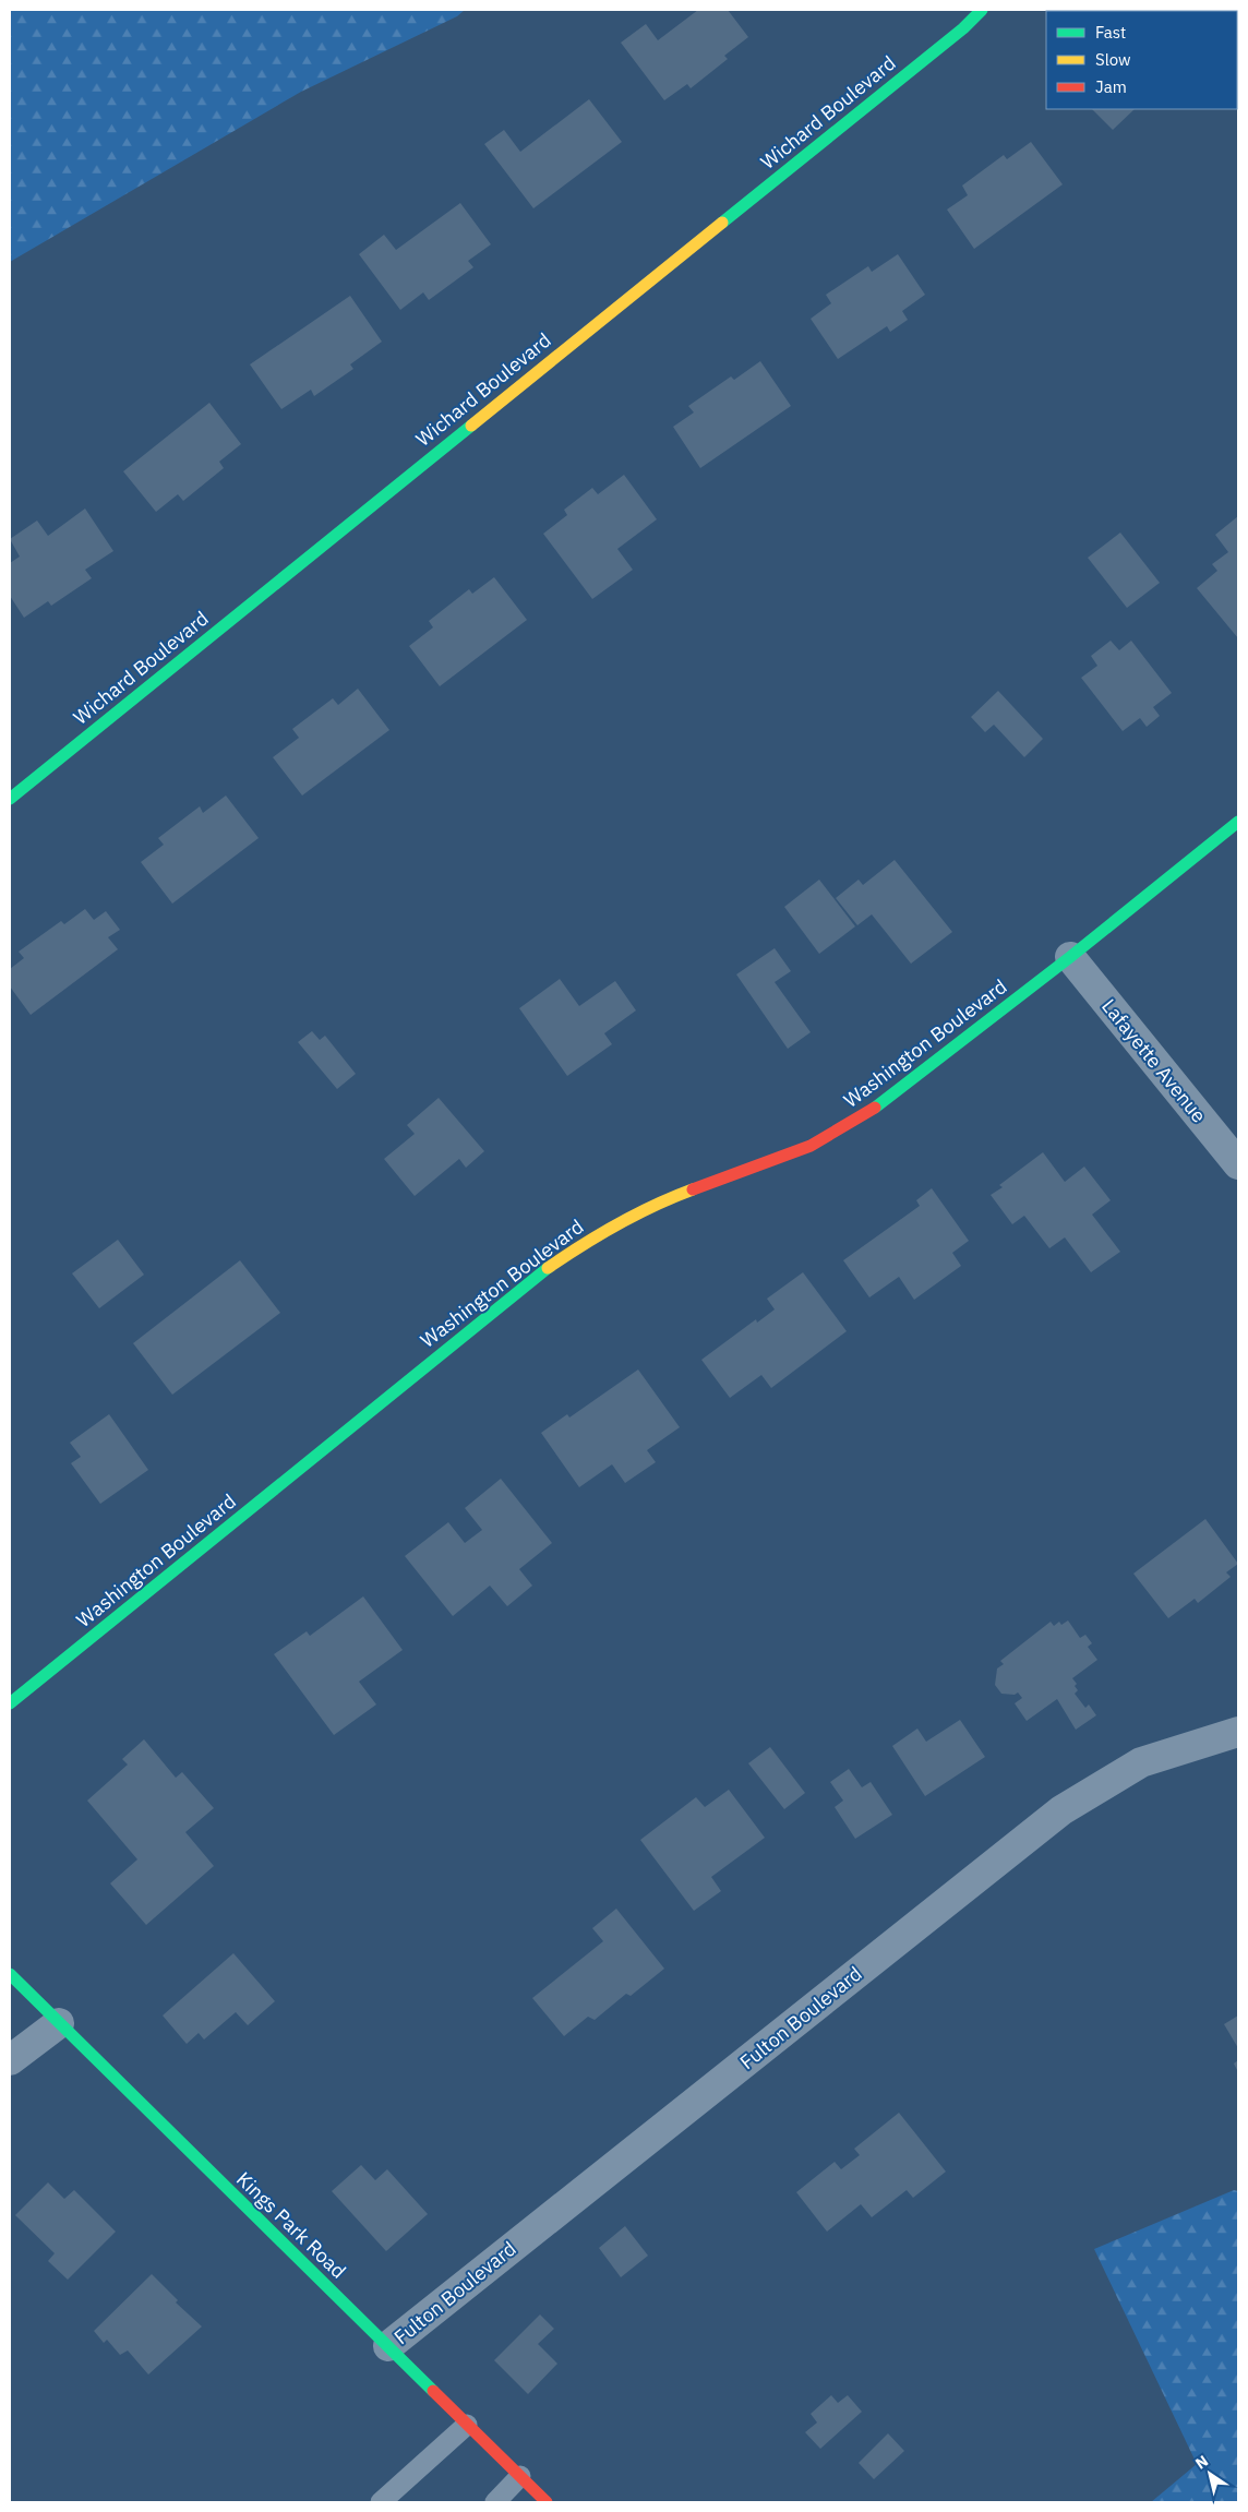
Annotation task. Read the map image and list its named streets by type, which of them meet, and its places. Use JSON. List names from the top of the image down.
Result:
{
  "streets": {
    "street": [
      "Wichard Boulevard",
      "Washington Boulevard",
      "Lafayette Avenue",
      "Fulton Boulevard",
      "Kings Park Road"
    ]
  },
  "crossings": [
    ["Washington Boulevard", "Lafayette Avenue"],
    ["Fulton Boulevard", "Kings Park Road"]
  ],
  "legend": ["Fast", "Slow", "Jam"],
  "north": "top left"
}
